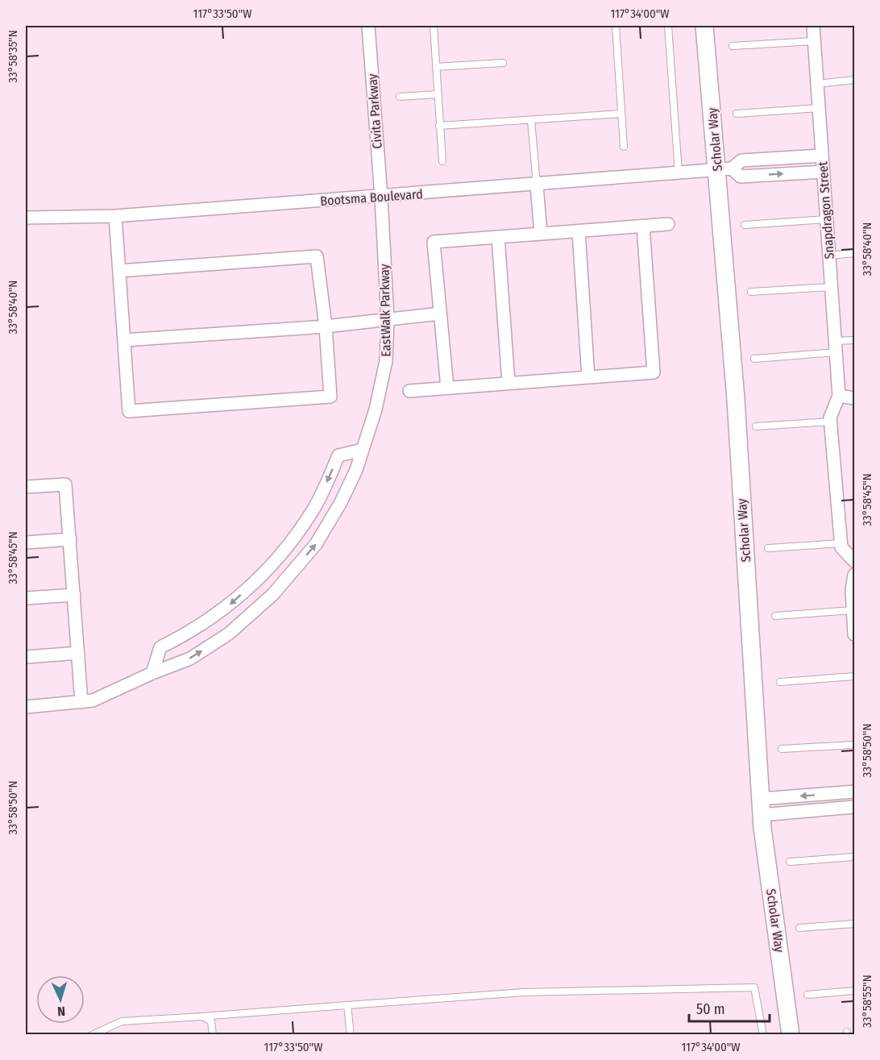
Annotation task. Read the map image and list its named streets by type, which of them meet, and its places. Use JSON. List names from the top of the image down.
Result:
{
  "streets": {
    "street": [
      "Civita Parkway",
      "Scholar Way",
      "Bootsma Boulevard",
      "Snapdragon Street",
      "EastWalk Parkway"
    ]
  },
  "crossings": [
    ["Civita Parkway", "Bootsma Boulevard"],
    ["Civita Parkway", "EastWalk Parkway"],
    ["Scholar Way", "Bootsma Boulevard"],
    ["Bootsma Boulevard", "EastWalk Parkway"]
  ],
  "scale_bar": "50 m",
  "north": "bottom",
  "coordinates": [
    "117°33'50\"W",
    "117°34'00\"W",
    "33°58'35\"N",
    "33°58'40\"N",
    "33°58'45\"N",
    "33°58'50\"N",
    "33°58'55\"N"
  ]
}
